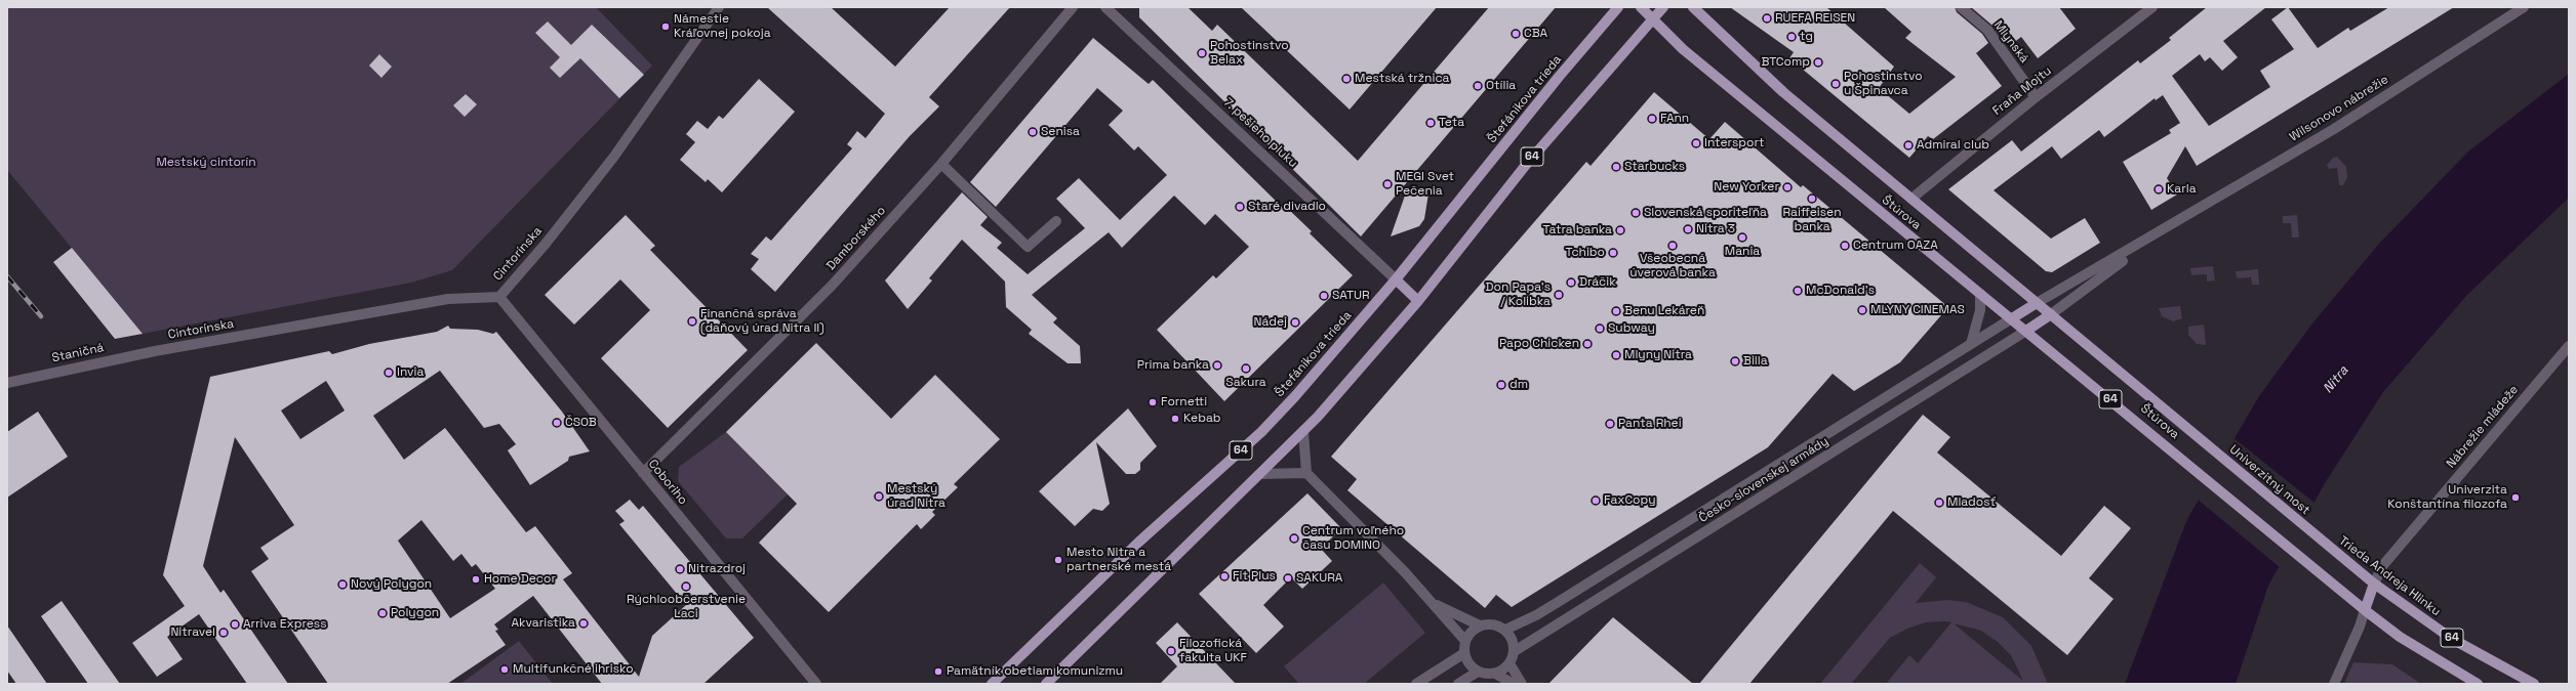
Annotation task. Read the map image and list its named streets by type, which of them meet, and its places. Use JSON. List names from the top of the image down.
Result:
{
  "streets": {
    "main road": [
      "Štefánikova trieda",
      "64",
      "Štúrova",
      "Univerzitný most",
      "Trieda Andreja Hlinku"
    ],
    "street": [
      "Mlynská",
      "Fraňa Mojtu",
      "Wilsonovo nábrežie",
      "7. pešieho pluku",
      "Damborského",
      "Cintorínska",
      "Staničná",
      "Nábrežie mládeže",
      "Česko-slovenskej armády",
      "Coboriho"
    ]
  },
  "crossings": [
    ["Mlynská", "Fraňa Mojtu"],
    ["Fraňa Mojtu", "Štúrova"],
    ["Štefánikova trieda", "7. pešieho pluku"],
    ["Wilsonovo nábrežie", "Štúrova"],
    ["64", "Štúrova"],
    ["Štúrova", "Česko-slovenskej armády"],
    ["Štúrova", "Univerzitný most"],
    ["Damborského", "Coboriho"],
    ["Cintorínska", "Staničná"],
    ["Cintorínska", "Coboriho"],
    ["Nábrežie mládeže", "Trieda Andreja Hlinku"],
    ["Univerzitný most", "Trieda Andreja Hlinku"]
  ],
  "water": ["Nitra"],
  "parks": ["Mestský cintorín"],
  "places": [
    "RUEFA REISEN",
    "Námestie Kráľovnej pokoja",
    "CBA",
    "tg",
    "Pohostinstvo Belax",
    "BTComp",
    "Mestská tržnica",
    "Pohostinstvo u Špinavca",
    "Otília",
    "FAnn",
    "Teta",
    "Senisa",
    "Intersport",
    "Admiral club",
    "Starbucks",
    "MEGI Svet Pečenia",
    "New Yorker",
    "Karla",
    "Raiffeisen banka",
    "Staré divadlo",
    "Slovenská sporiteľňa",
    "Nitra 3",
    "Tatra banka",
    "Mania",
    "Všeobecná úverová banka",
    "Centrum OAZA",
    "Tchibo",
    "Dráčik",
    "McDonald's",
    "Don Papa's / Kolibka",
    "SATUR",
    "MLYNY CINEMAS",
    "Benu Lekáreň",
    "Finančná správa (daňový úrad Nitra II)",
    "Nádej",
    "Subway",
    "Papo Chicken",
    "Mlyny Nitra",
    "Billa",
    "Prima banka",
    "Sakura",
    "Invia",
    "dm",
    "Fornetti",
    "Kebab",
    "ČSOB",
    "Panta Rhei",
    "Mestský úrad Nitra",
    "Univerzita Konštantína filozofa",
    "FaxCopy",
    "Mladosť",
    "Centrum voľného času DOMINO",
    "Mesto Nitra a partnerské mestá",
    "Nitrazdroj",
    "Fit Plus",
    "SAKURA",
    "Home Decor",
    "Nový Polygon",
    "Rýchloobčerstvenie Laci",
    "Polygon",
    "Akvaristika",
    "Arriva Express",
    "Nitravel",
    "Filozofická fakulta UKF",
    "Multifunkčné ihrisko",
    "Pamätník obetiam komunizmu"
  ]
}
